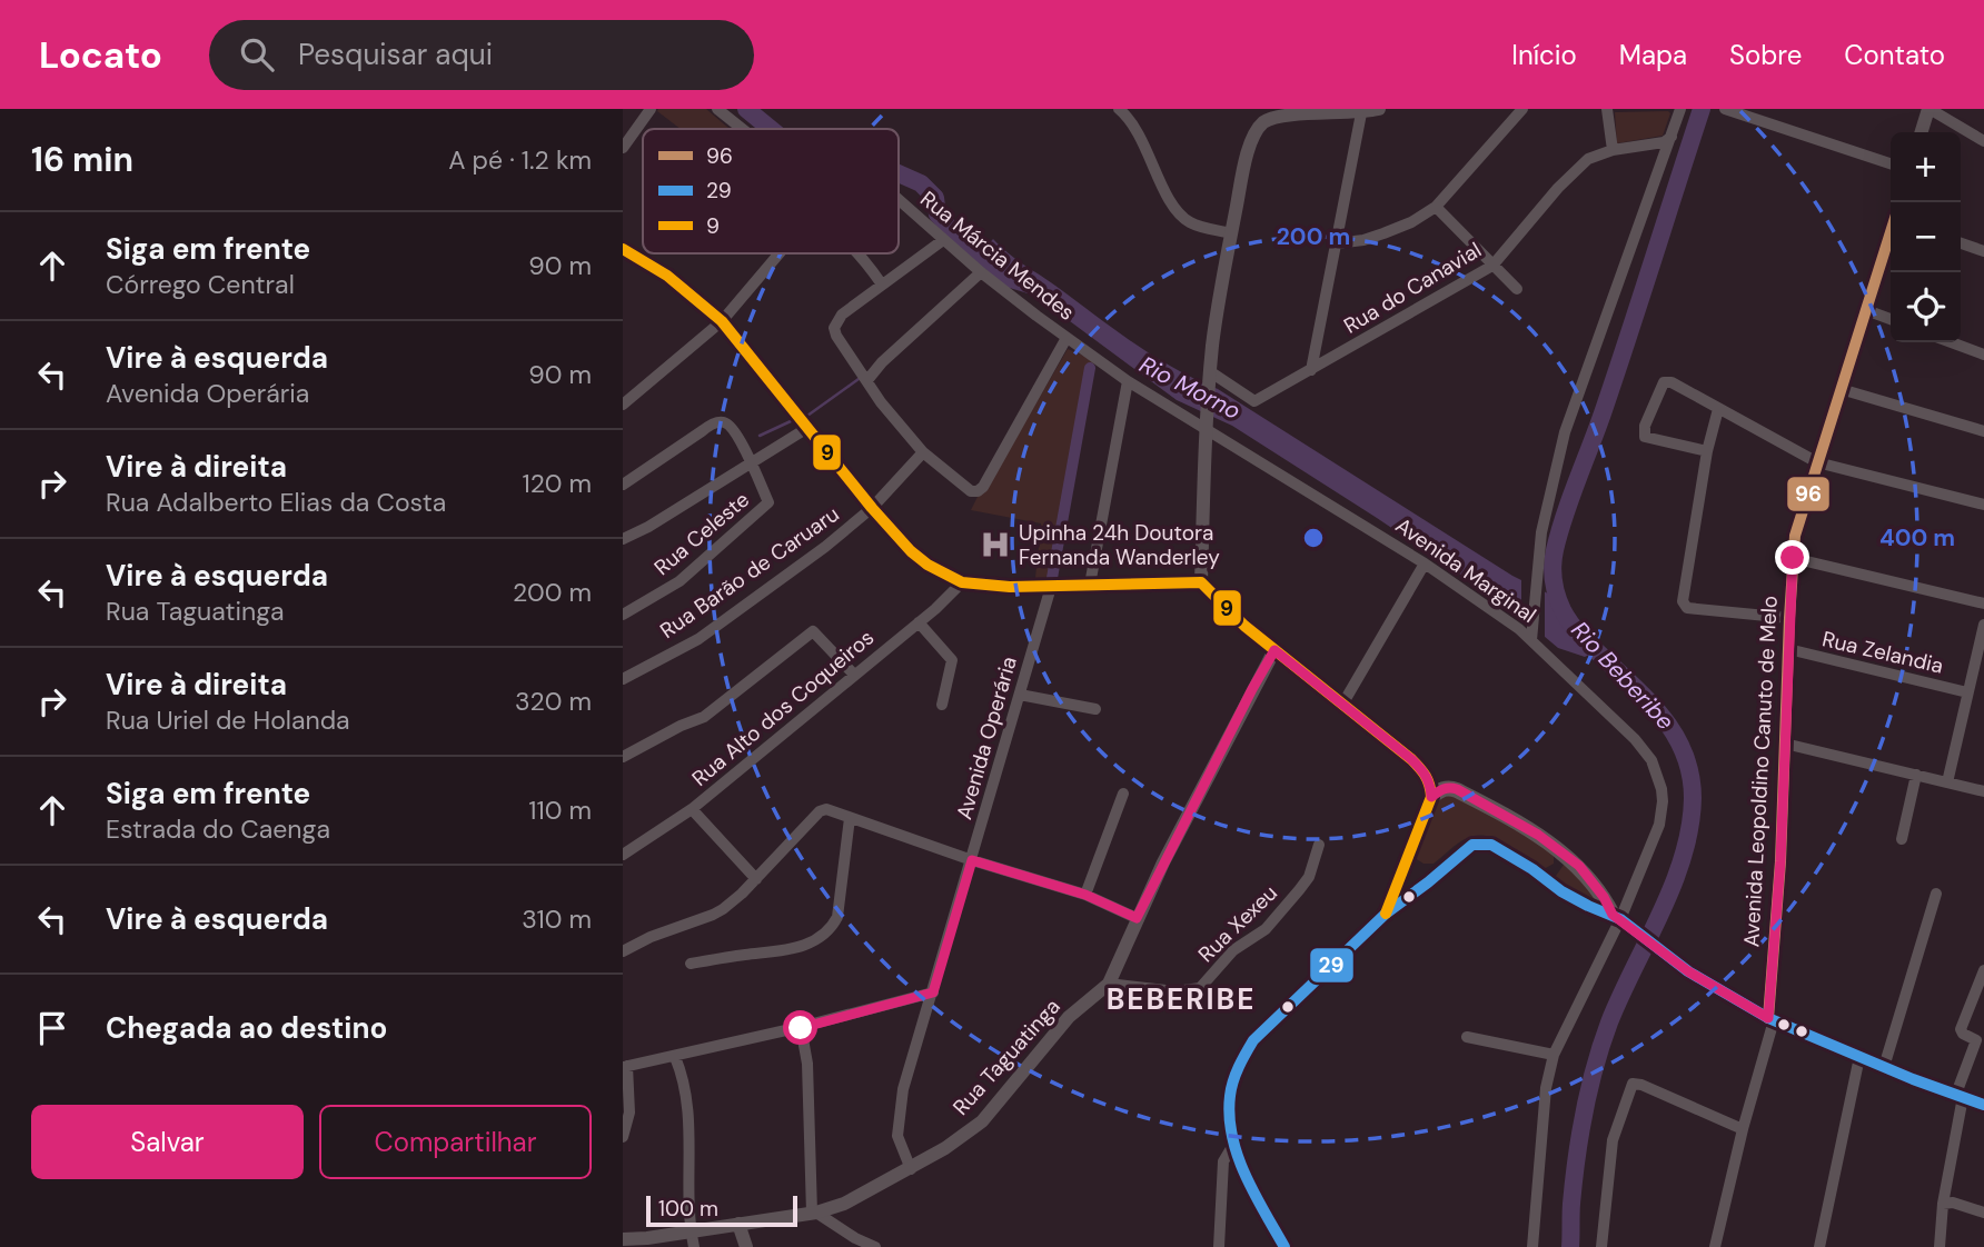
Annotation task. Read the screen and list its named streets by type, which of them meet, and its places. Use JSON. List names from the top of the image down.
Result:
{
  "streets": {
    "street": [
      "Rua Márcia Mendes",
      "Rua do Canavial",
      "Rua Celeste",
      "Avenida Marginal",
      "Rua Barão de Caruaru",
      "Rua Zelandia",
      "Rua Alto dos Coqueiros",
      "Avenida Operária",
      "Avenida Leopoldino Canuto de Melo",
      "Rua Xexeu",
      "Rua Taguatinga"
    ]
  },
  "crossings": [
    ["Rua Márcia Mendes", "Avenida Marginal"],
    ["Rua Zelandia", "Avenida Leopoldino Canuto de Melo"],
    ["Avenida Operária", "Rua Taguatinga"],
    ["Rua Xexeu", "Rua Taguatinga"]
  ],
  "districts": ["BEBERIBE"],
  "water": ["Rio Morno", "Rio Beberibe"],
  "places": {
    "hospital": ["Upinha 24h Doutora Fernanda Wanderley"]
  },
  "lines": ["transit line 96", "transit line 9", "transit line 29"],
  "legend": ["96", "29", "9"],
  "scale_bar": "100 m",
  "page": {
    "header": "Locato",
    "search": "Pesquisar aqui",
    "nav": [
      "Início",
      "Mapa",
      "Sobre",
      "Contato"
    ],
    "heading": ["16 min", "A pé · 1.2 km"],
    "map_buttons": ["+", "−"],
    "list": [
      ["Siga em frente", "Córrego Central", "90 m"],
      ["Vire à esquerda", "Avenida Operária", "90 m"],
      ["Vire à direita", "Rua Adalberto Elias da Costa", "120 m"],
      ["Vire à esquerda", "Rua Taguatinga", "200 m"],
      ["Vire à direita", "Rua Uriel de Holanda", "320 m"],
      ["Siga em frente", "Estrada do Caenga", "110 m"],
      ["Vire à esquerda", "310 m"],
      "Chegada ao destino"
    ],
    "buttons": ["Salvar", "Compartilhar"],
    "scale": "100 m"
  },
  "rings": ["200 m", "400 m"]
}
